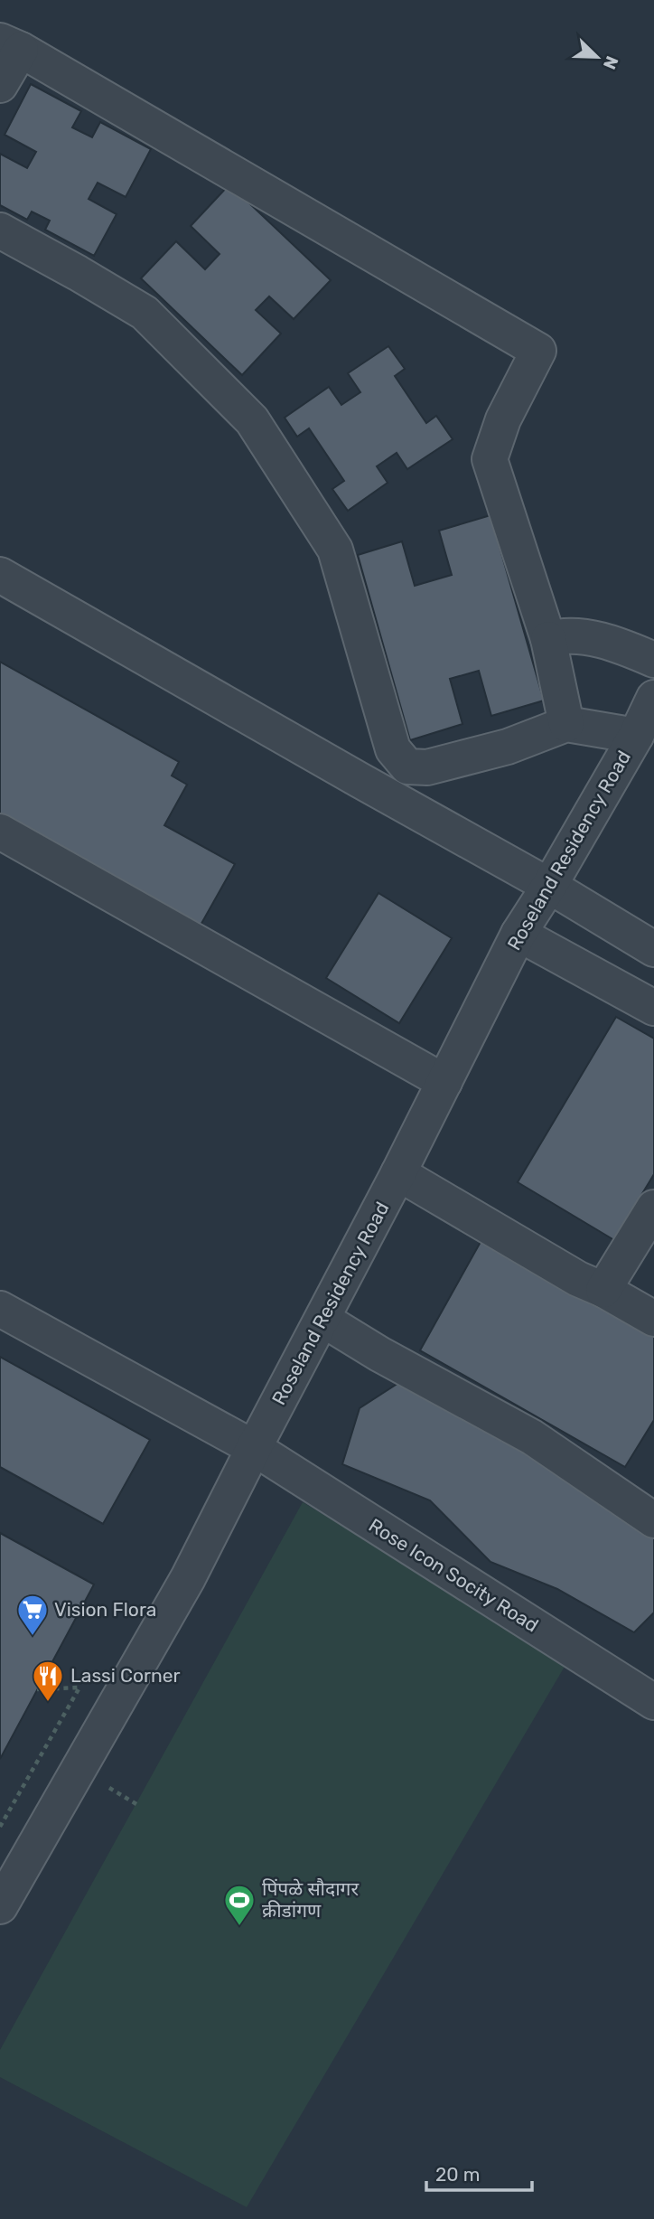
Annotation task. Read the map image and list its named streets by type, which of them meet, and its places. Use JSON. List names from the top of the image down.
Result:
{
  "streets": {
    "street": ["Roseland Residency Road", "Rose Icon Socity Road"]
  },
  "crossings": [
    ["Roseland Residency Road", "Rose Icon Socity Road"]
  ],
  "places": {
    "supermarket": ["Vision Flora"],
    "restaurant": ["Lassi Corner"],
    "sports": ["पिंपळे सौदागर क्रीडांगण"]
  },
  "scale_bar": "20 m",
  "north": "bottom right"
}
